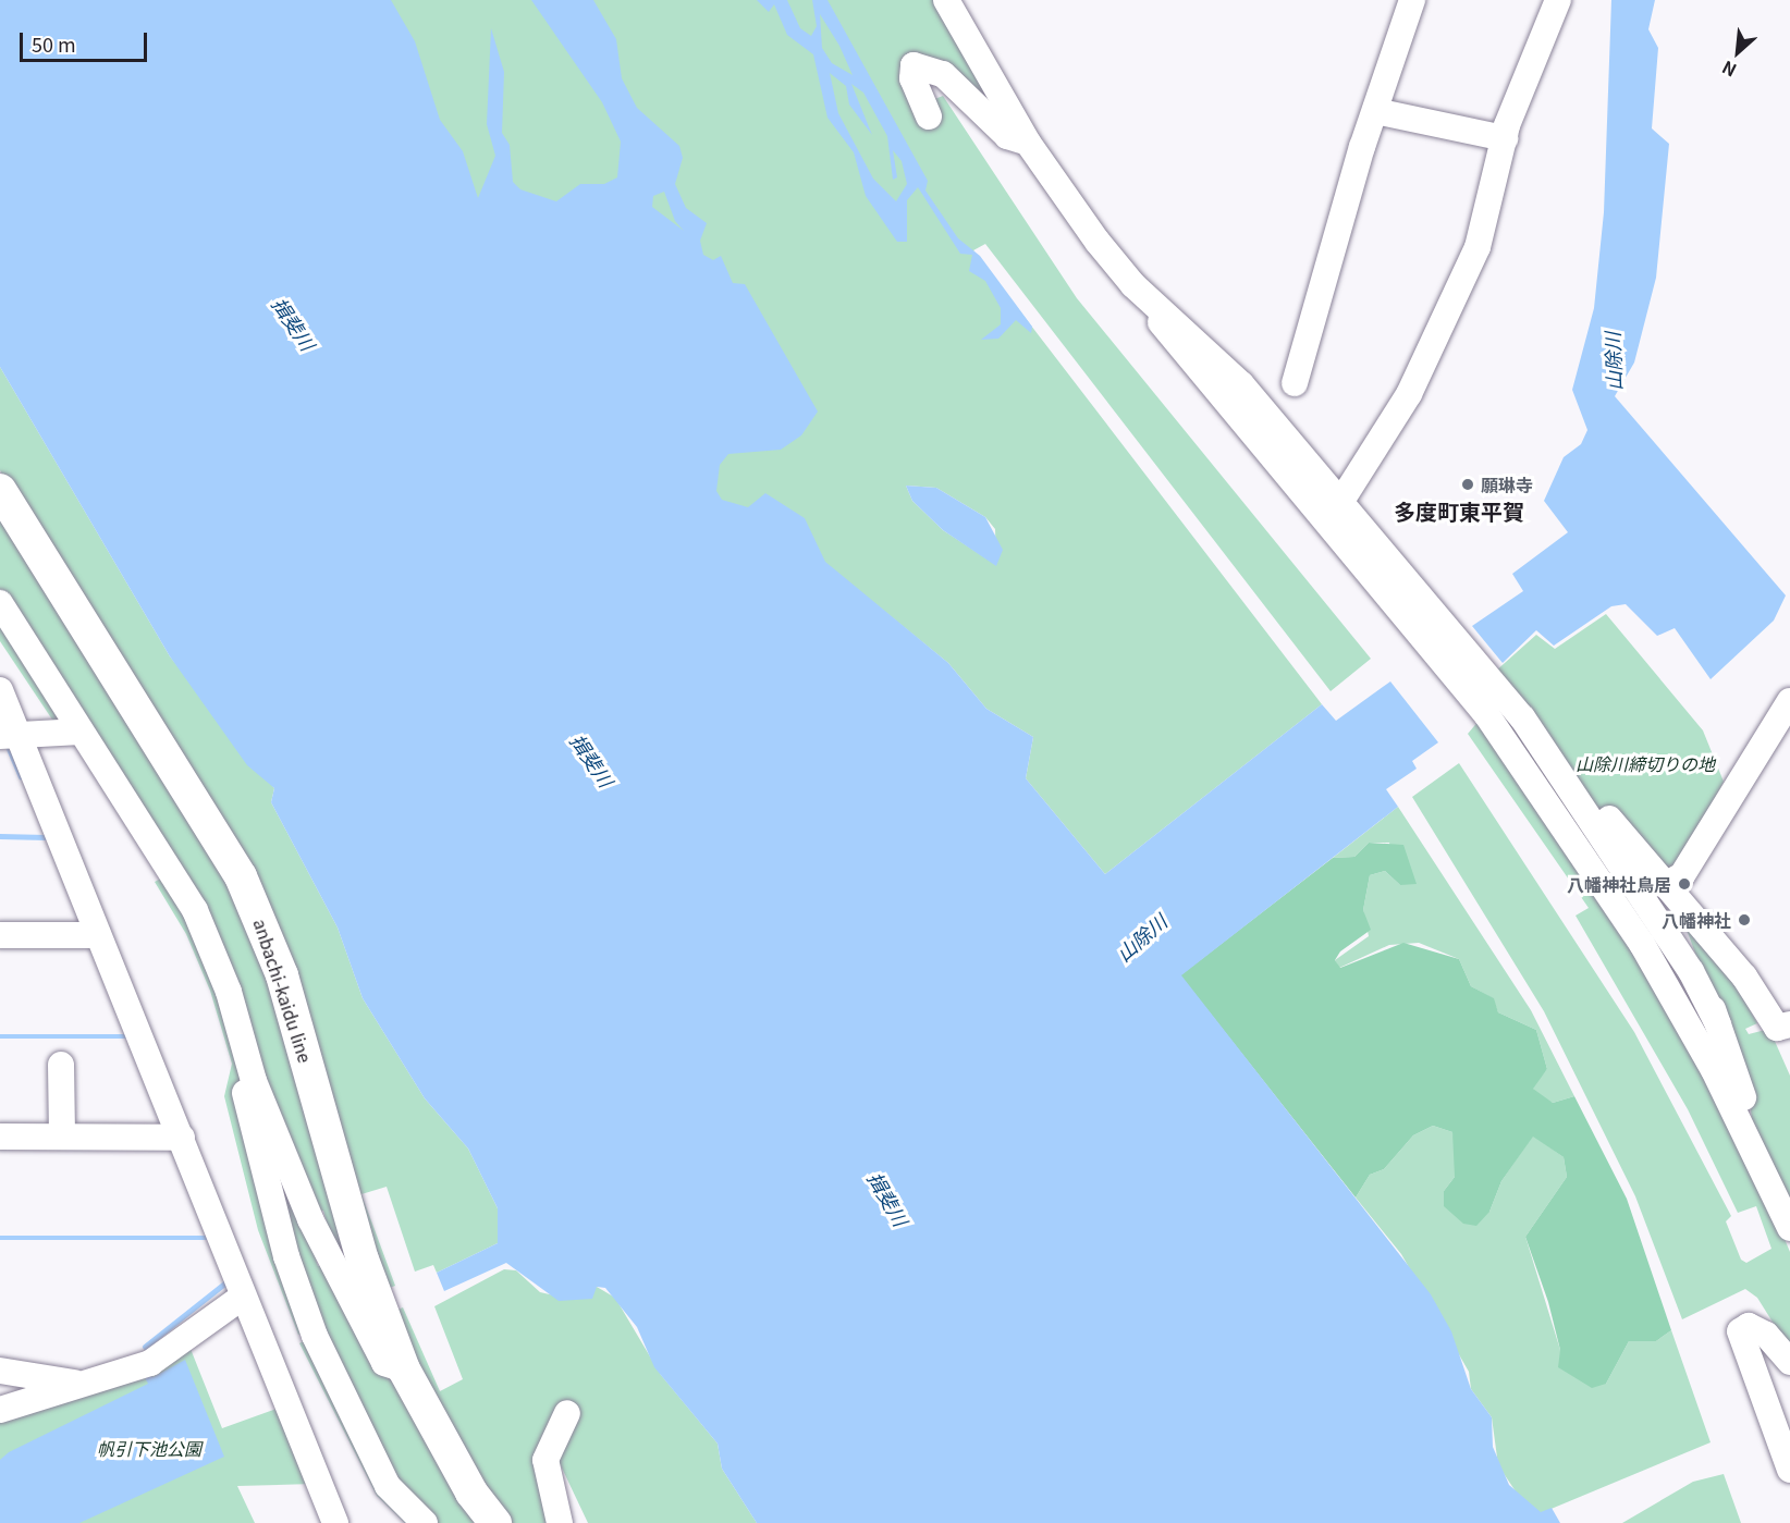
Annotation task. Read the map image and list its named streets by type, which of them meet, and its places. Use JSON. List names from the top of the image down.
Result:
{
  "streets": {
    "main road": ["anbachi-kaidu line"]
  },
  "districts": ["多度町東平賀"],
  "water": ["揖斐川", "山除川"],
  "parks": ["山除川締切りの地", "帆引下池公園"],
  "places": ["願琳寺", "八幡神社鳥居", "八幡神社"],
  "scale_bar": "50 m",
  "north": "bottom left"
}
